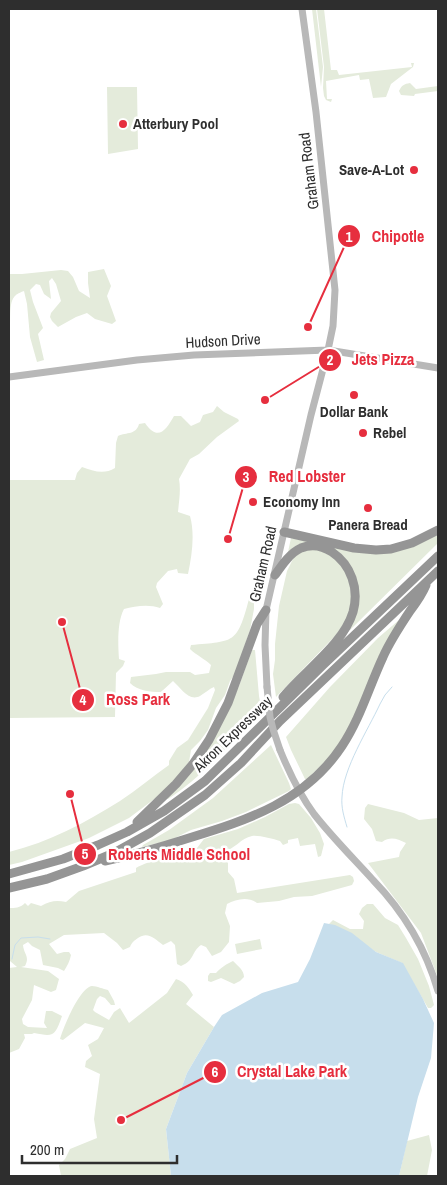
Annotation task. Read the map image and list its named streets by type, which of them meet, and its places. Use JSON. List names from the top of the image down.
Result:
{
  "streets": {
    "highway": ["Akron Expressway"],
    "main road": ["Graham Road", "Hudson Drive"]
  },
  "crossings": [
    ["Graham Road", "Hudson Drive"]
  ],
  "places": [
    "Atterbury Pool",
    "Save-A-Lot",
    "Chipotle",
    "Dollar Bank",
    "Jets Pizza",
    "Rebel",
    "Economy Inn",
    "Panera Bread",
    "Red Lobster",
    "Ross Park",
    "Roberts Middle School",
    "Crystal Lake Park"
  ],
  "scale_bar": "200 m"
}
